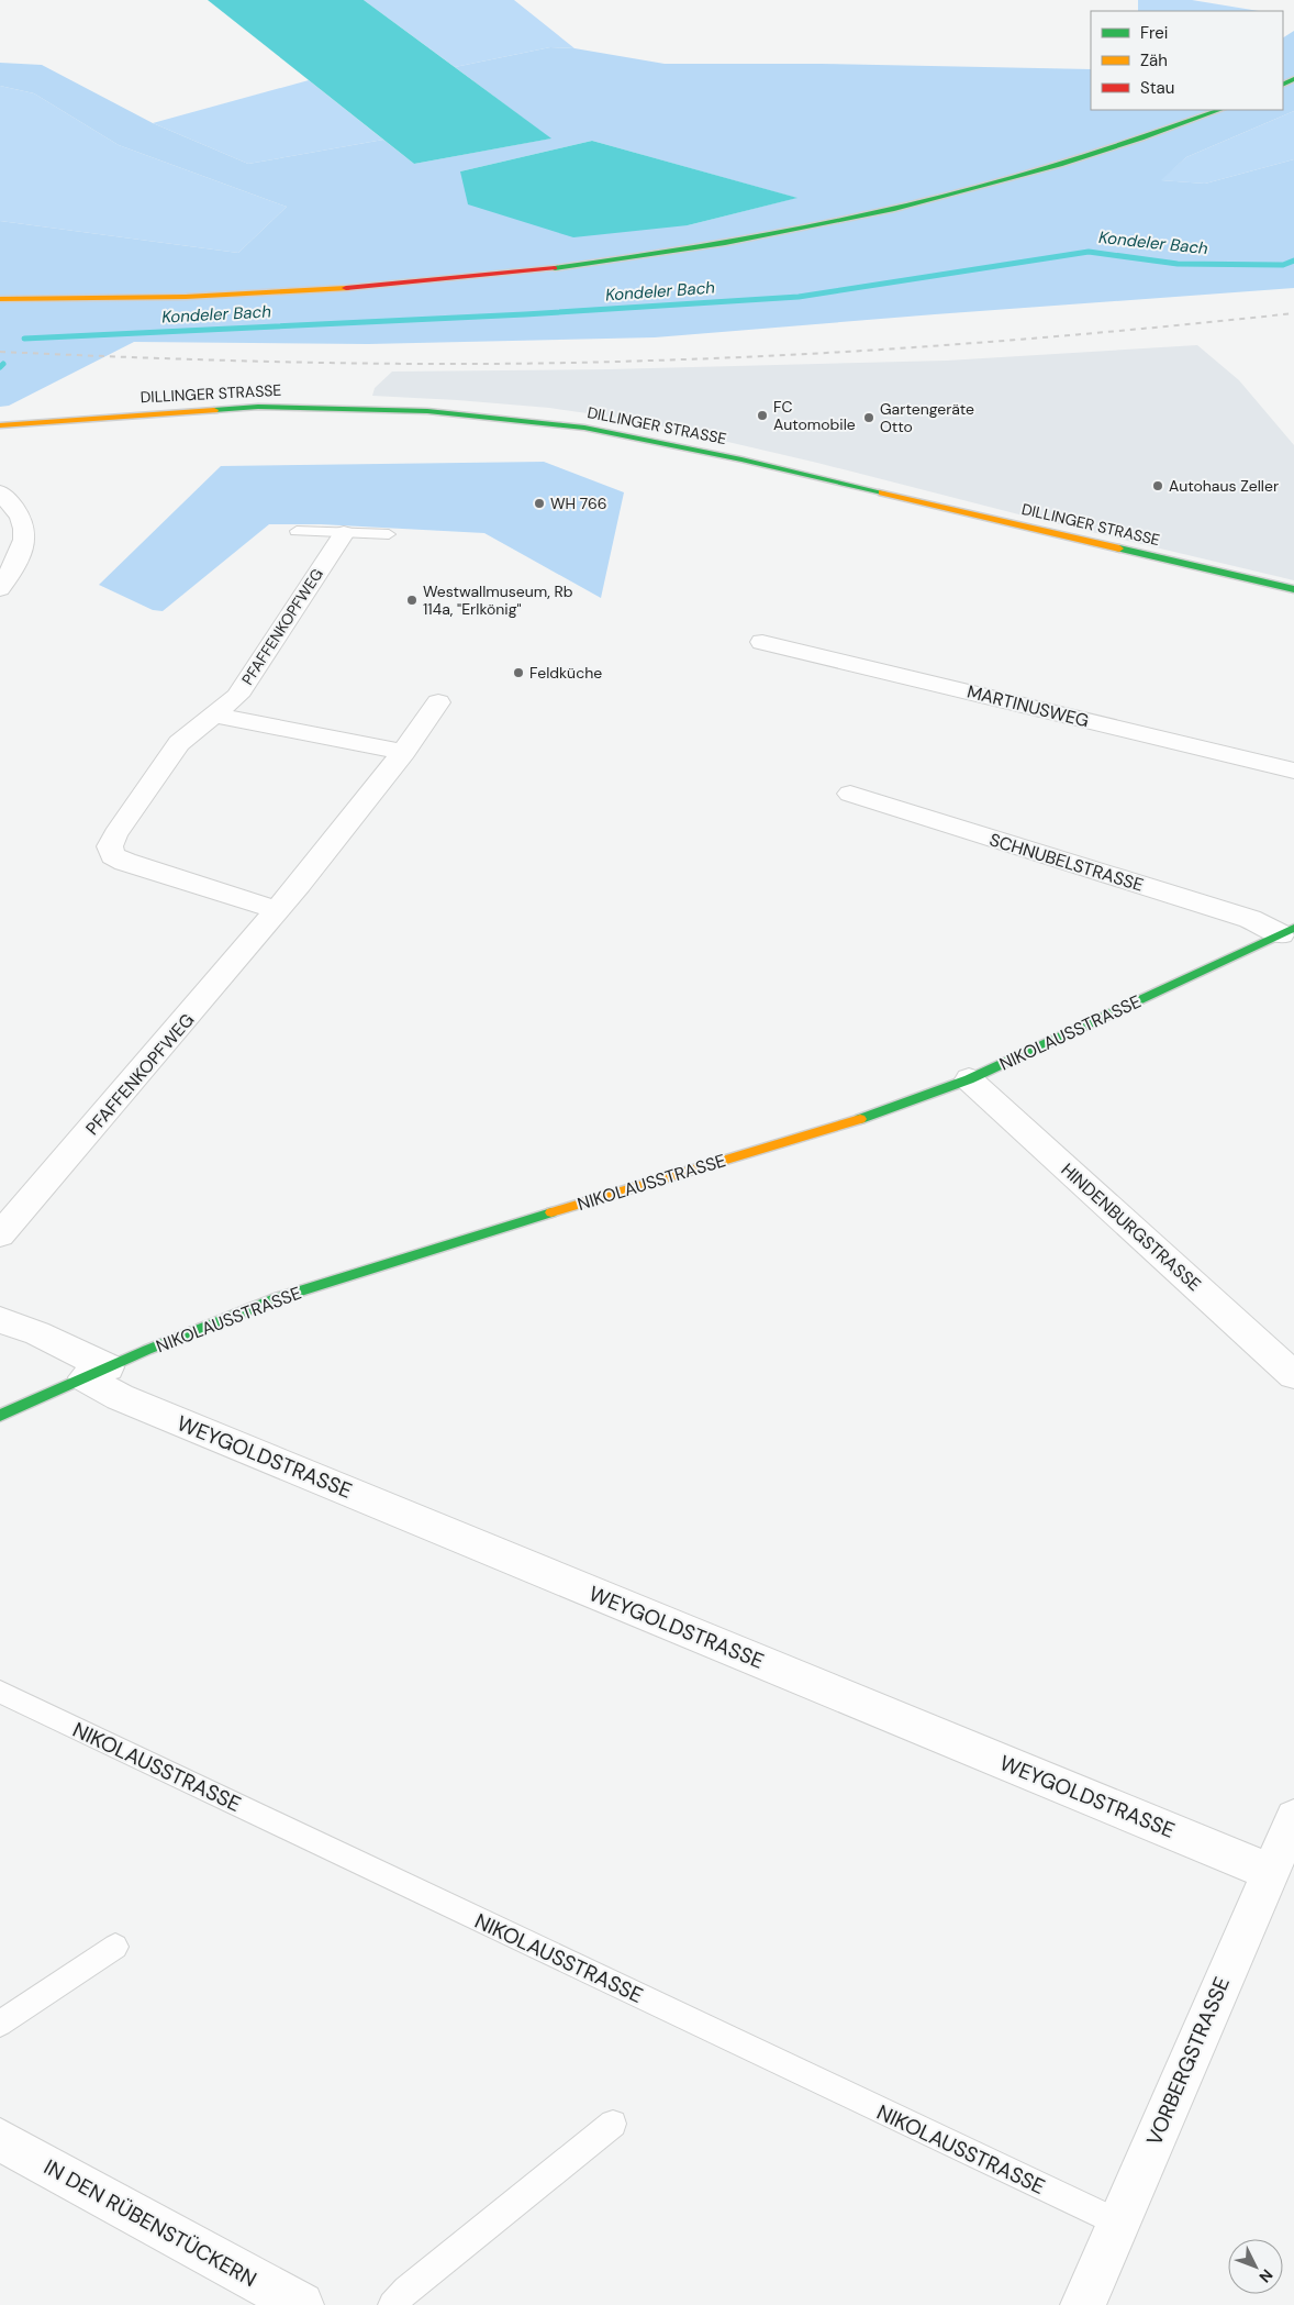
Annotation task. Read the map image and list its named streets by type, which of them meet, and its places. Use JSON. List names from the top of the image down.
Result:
{
  "streets": {
    "street": [
      "DILLINGER STRASSE",
      "PFAFFENKOPFWEG",
      "MARTINUSWEG",
      "SCHNUBELSTRASSE",
      "NIKOLAUSSTRASSE",
      "HINDENBURGSTRASSE",
      "WEYGOLDSTRASSE",
      "VORBERGSTRASSE",
      "IN DEN RÜBENSTÜCKERN"
    ]
  },
  "crossings": [
    ["SCHNUBELSTRASSE", "NIKOLAUSSTRASSE"],
    ["NIKOLAUSSTRASSE", "HINDENBURGSTRASSE"],
    ["NIKOLAUSSTRASSE", "WEYGOLDSTRASSE"],
    ["NIKOLAUSSTRASSE", "VORBERGSTRASSE"],
    ["WEYGOLDSTRASSE", "VORBERGSTRASSE"]
  ],
  "water": ["Kondeler Bach"],
  "places": [
    "FC Automobile",
    "Gartengeräte Otto",
    "Autohaus Zeller",
    "WH 766",
    "Westwallmuseum, Rb 114a, \"Erlkönig\"",
    "Feldküche"
  ],
  "legend": ["Frei", "Zäh", "Stau"],
  "north": "bottom right"
}
